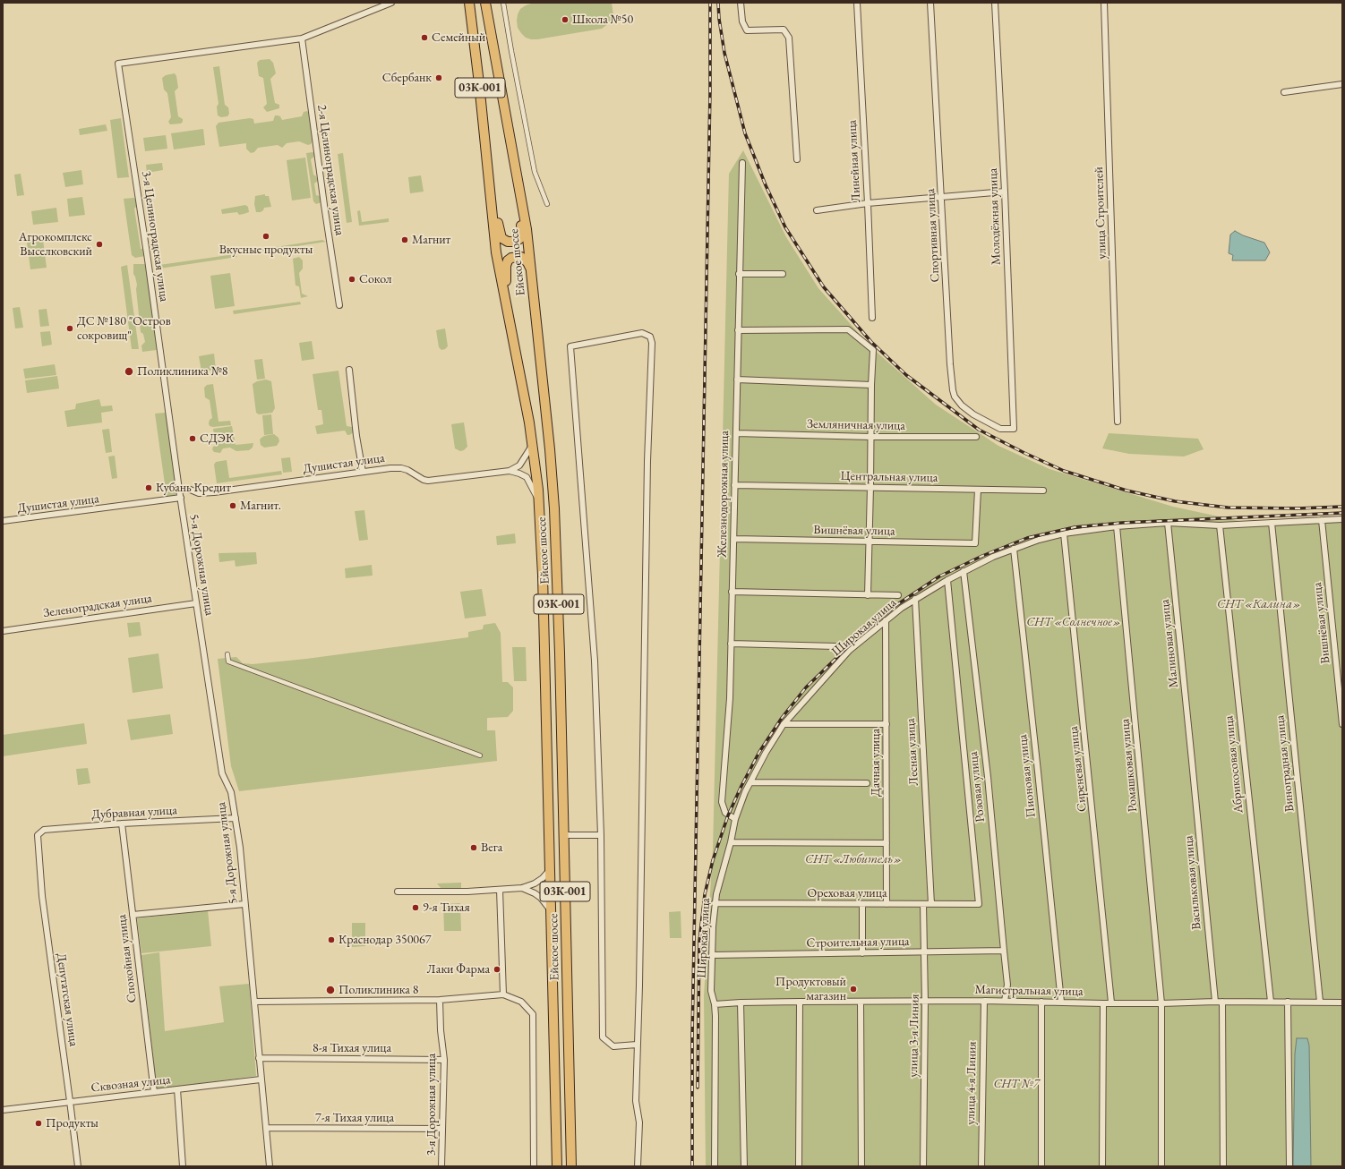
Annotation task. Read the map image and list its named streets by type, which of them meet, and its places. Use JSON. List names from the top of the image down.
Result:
{
  "streets": {
    "main road": ["03К-001", "Ейское шоссе"],
    "street": [
      "Линейная улица",
      "2-я Целиноградская улица",
      "улица Строителей",
      "Молодёжная улица",
      "Спортивная улица",
      "3-я Целиноградская улица",
      "Земляничная улица",
      "Душистая улица",
      "Центральная улица",
      "Железнодорожная улица",
      "Вишнёвая улица",
      "5-я Дорожная улица",
      "Зеленоградская улица",
      "Широкая улица",
      "Малиновая улица",
      "Лесная улица",
      "Дачная улица",
      "Виноградная улица",
      "Абрикосовая улица",
      "Ромашковая улица",
      "Сиреневая улица",
      "Пионовая улица",
      "Розовая улица",
      "Дубравная улица",
      "Васильковая улица",
      "Ореховая улица",
      "Строительная улица",
      "Спокойная улица",
      "Магистральная улица",
      "Депутатская улица",
      "улица 3-я Линия",
      "8-я Тихая улица",
      "улица 4-я Линия",
      "Сквозная улица",
      "3-я Дорожная улица",
      "7-я Тихая улица"
    ]
  },
  "crossings": [
    ["03К-001", "Ейское шоссе"],
    ["2-я Целиноградская улица", "3-я Целиноградская улица"],
    ["Молодёжная улица", "Спортивная улица"],
    ["3-я Целиноградская улица", "Душистая улица"],
    ["3-я Целиноградская улица", "5-я Дорожная улица"],
    ["Земляничная улица", "Железнодорожная улица"],
    ["Душистая улица", "5-я Дорожная улица"],
    ["Центральная улица", "Железнодорожная улица"],
    ["Центральная улица", "Вишнёвая улица"],
    ["Железнодорожная улица", "Вишнёвая улица"],
    ["Железнодорожная улица", "Широкая улица"],
    ["Вишнёвая улица", "Широкая улица"],
    ["5-я Дорожная улица", "Зеленоградская улица"],
    ["5-я Дорожная улица", "Дубравная улица"],
    ["5-я Дорожная улица", "8-я Тихая улица"],
    ["5-я Дорожная улица", "Сквозная улица"],
    ["5-я Дорожная улица", "7-я Тихая улица"],
    ["Широкая улица", "Малиновая улица"],
    ["Широкая улица", "Лесная улица"],
    ["Широкая улица", "Дачная улица"],
    ["Широкая улица", "Виноградная улица"],
    ["Широкая улица", "Абрикосовая улица"],
    ["Широкая улица", "Ромашковая улица"],
    ["Широкая улица", "Сиреневая улица"],
    ["Широкая улица", "Пионовая улица"],
    ["Широкая улица", "Розовая улица"],
    ["Широкая улица", "Ореховая улица"],
    ["Широкая улица", "Строительная улица"],
    ["Широкая улица", "Магистральная улица"],
    ["Малиновая улица", "Васильковая улица"],
    ["Лесная улица", "Ореховая улица"],
    ["Дачная улица", "Ореховая улица"],
    ["Виноградная улица", "Магистральная улица"],
    ["Абрикосовая улица", "Магистральная улица"],
    ["Ромашковая улица", "Магистральная улица"],
    ["Сиреневая улица", "Магистральная улица"],
    ["Пионовая улица", "Магистральная улица"],
    ["Розовая улица", "Строительная улица"],
    ["Розовая улица", "Магистральная улица"],
    ["Дубравная улица", "Спокойная улица"],
    ["Дубравная улица", "Депутатская улица"],
    ["Васильковая улица", "Магистральная улица"],
    ["Ореховая улица", "улица 3-я Линия"],
    ["Строительная улица", "улица 3-я Линия"],
    ["Спокойная улица", "Сквозная улица"],
    ["Магистральная улица", "улица 3-я Линия"],
    ["Магистральная улица", "улица 4-я Линия"],
    ["Депутатская улица", "Сквозная улица"],
    ["8-я Тихая улица", "3-я Дорожная улица"],
    ["3-я Дорожная улица", "7-я Тихая улица"]
  ],
  "parks": [
    "СНТ «Калина»",
    "СНТ «Солнечное»",
    "СНТ «Любитель»",
    "СНТ №7"
  ],
  "places": [
    "Школа №50",
    "Семейный",
    "Сбербанк",
    "Вкусные продукты",
    "Магнит",
    "Агрокомплекс Выселковский",
    "Сокол",
    "ДС №180 \"Остров сокровищ\"",
    "Поликлиника №8",
    "СДЭК",
    "Кубань Кредит",
    "Магнит.",
    "Вега",
    "9-я Тихая",
    "Краснодар 350067",
    "Лаки Фарма",
    "Продуктовый магазин",
    "Поликлиника 8",
    "Продукты"
  ]
}
